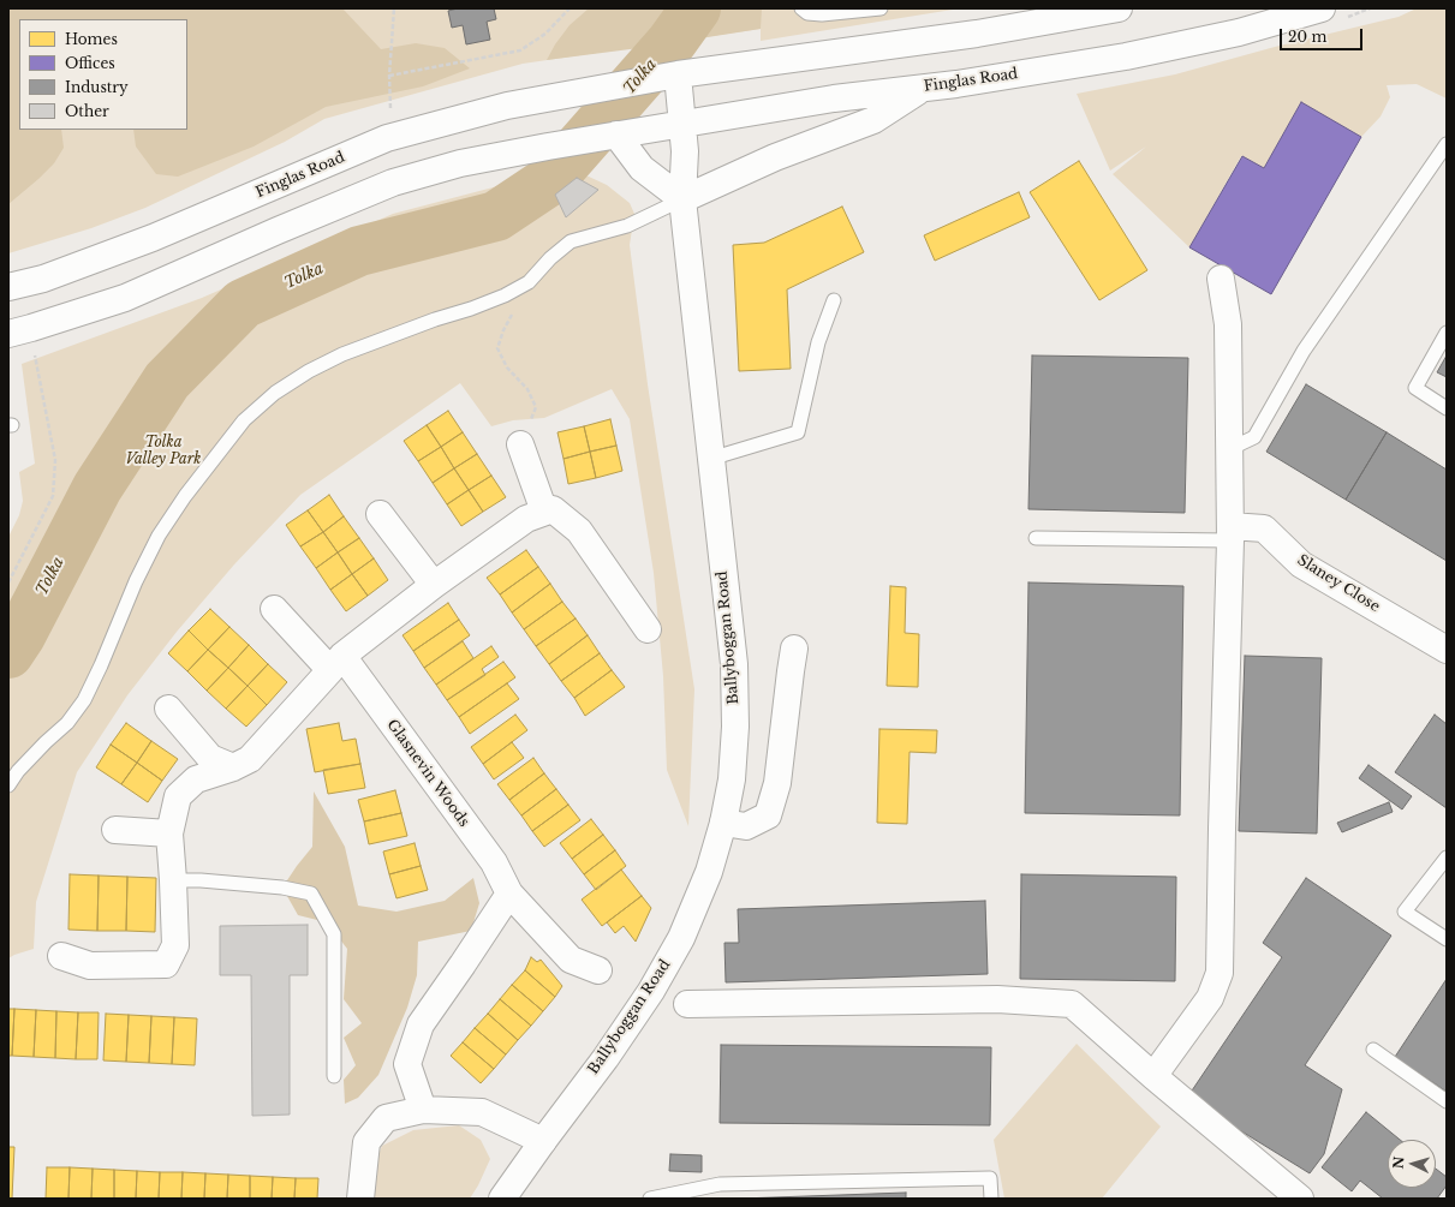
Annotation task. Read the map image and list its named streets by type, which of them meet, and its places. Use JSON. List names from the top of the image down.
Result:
{
  "streets": {
    "street": [
      "Finglas Road",
      "Slaney Close",
      "Ballyboggan Road",
      "Glasnevin Woods"
    ]
  },
  "crossings": [
    ["Finglas Road", "Ballyboggan Road"]
  ],
  "water": ["Tolka"],
  "parks": ["Tolka Valley Park"],
  "legend": [
    "Homes",
    "Offices",
    "Industry",
    "Other"
  ],
  "scale_bar": "20 m",
  "north": "left"
}
